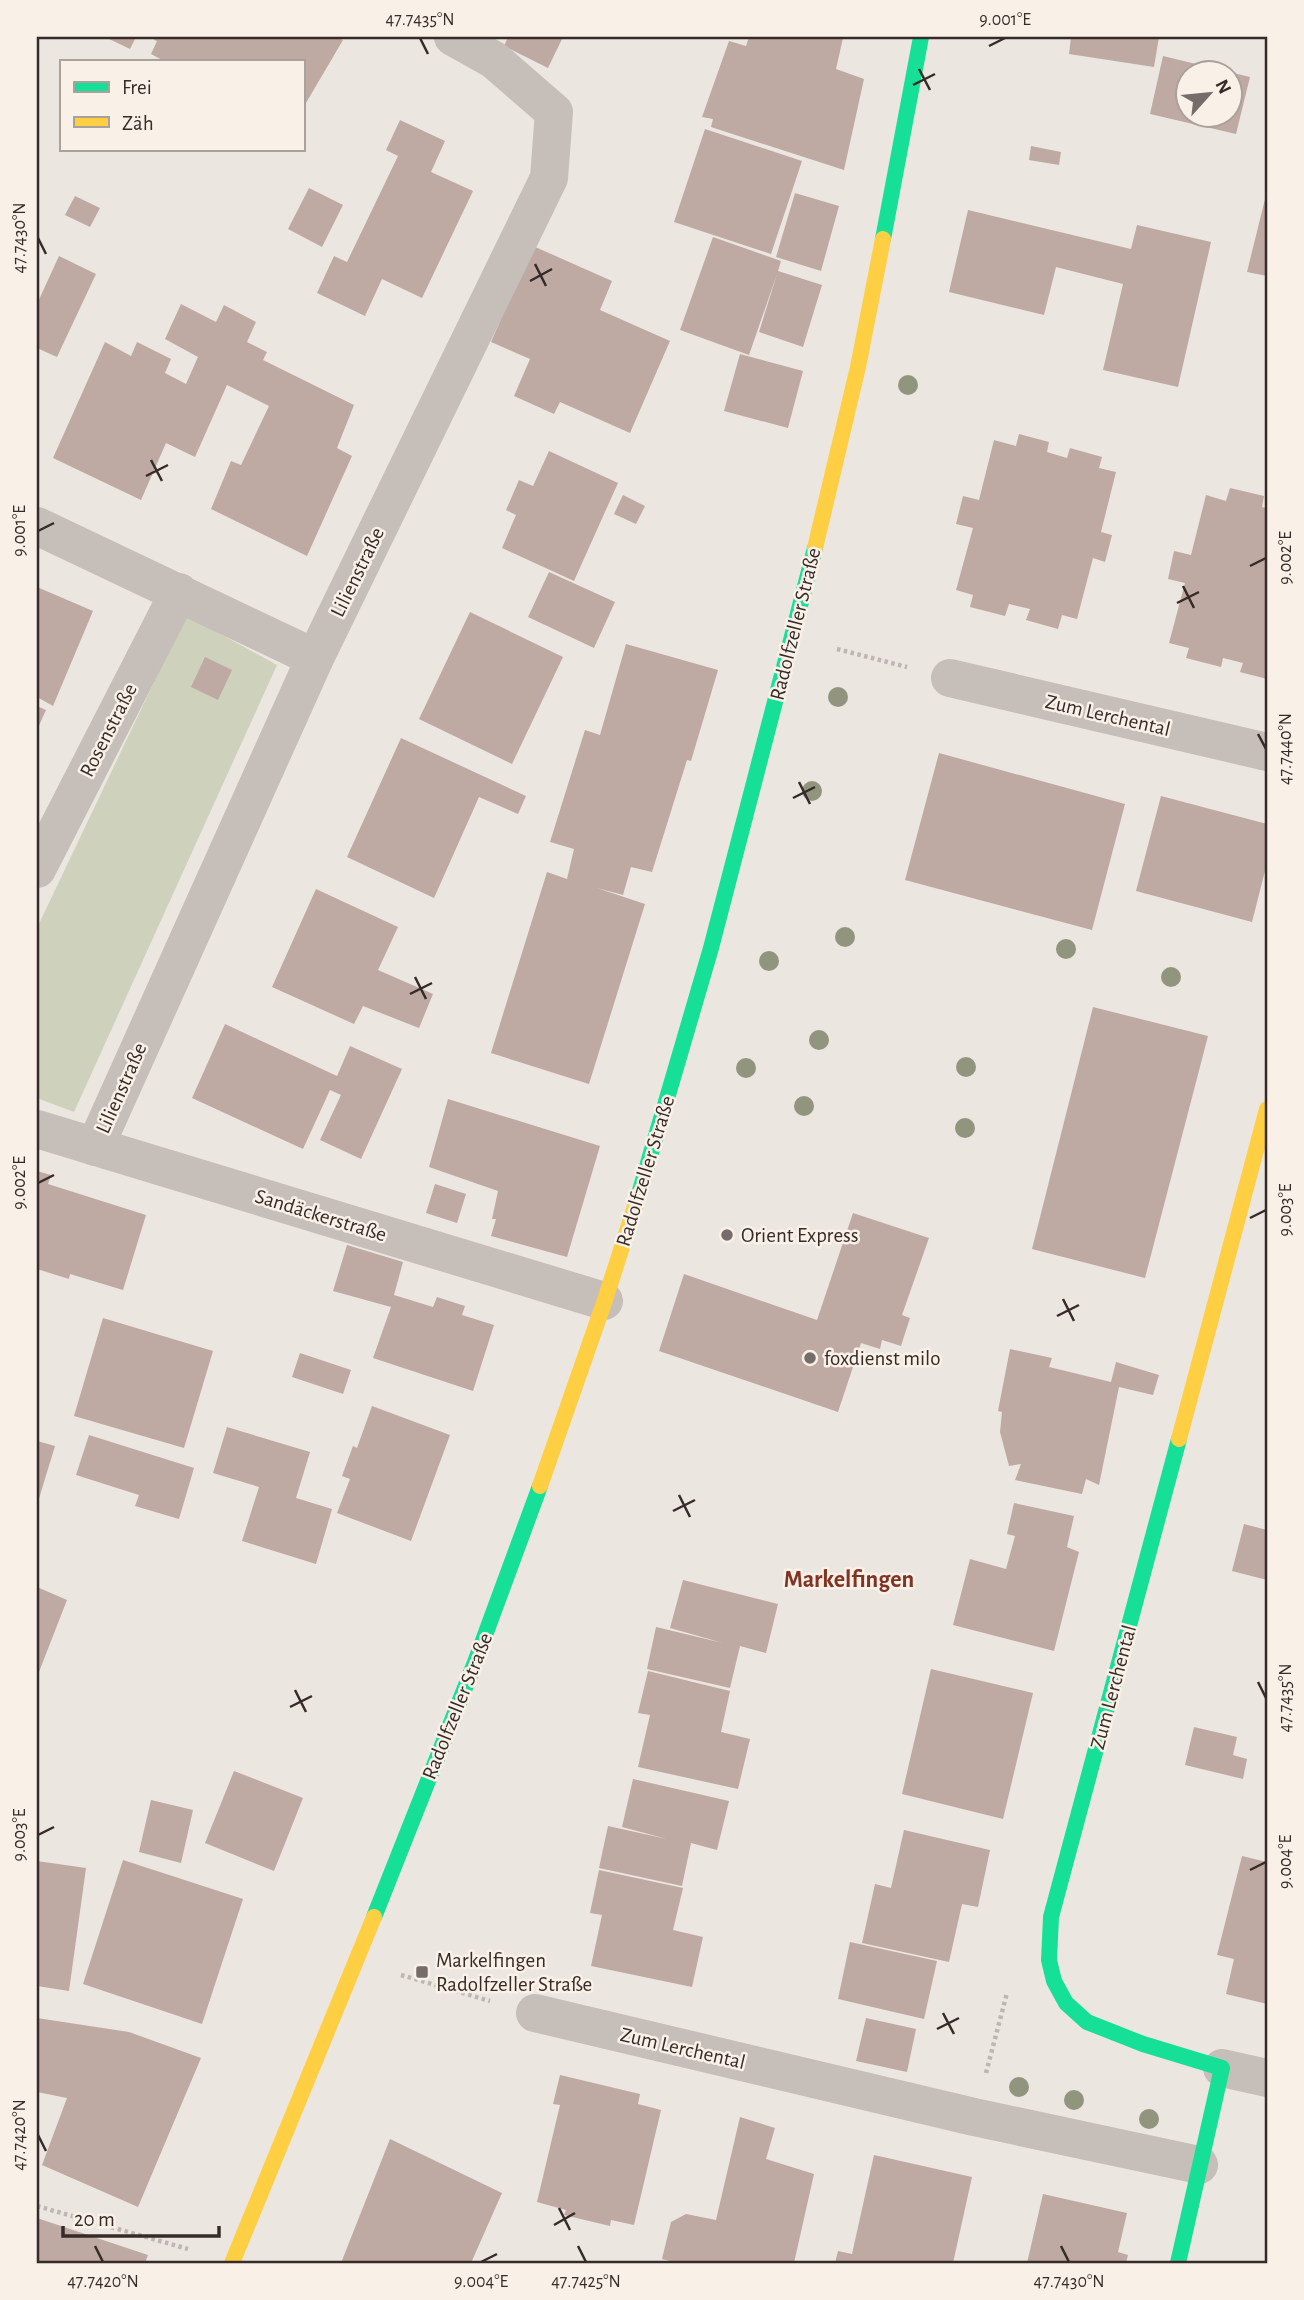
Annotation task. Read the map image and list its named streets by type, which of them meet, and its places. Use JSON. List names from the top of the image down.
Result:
{
  "streets": {
    "street": [
      "Lilienstraße",
      "Radolfzeller Straße",
      "Zum Lerchental",
      "Rosenstraße",
      "Sandäckerstraße"
    ]
  },
  "crossings": [
    ["Lilienstraße", "Sandäckerstraße"],
    ["Radolfzeller Straße", "Sandäckerstraße"]
  ],
  "districts": ["Markelfingen"],
  "places": {
    "other": ["Orient Express", "foxdienst milo"],
    "transit": ["Markelfingen Radolfzeller Straße"]
  },
  "legend": ["Frei", "Zäh"],
  "scale_bar": "20 m",
  "north": "top right",
  "coordinates": [
    "47.7435°N",
    "9.001°E",
    "47.7430°N",
    "9.002°E",
    "47.7440°N",
    "9.003°E",
    "9.004°E",
    "47.7420°N",
    "47.7425°N"
  ]
}
